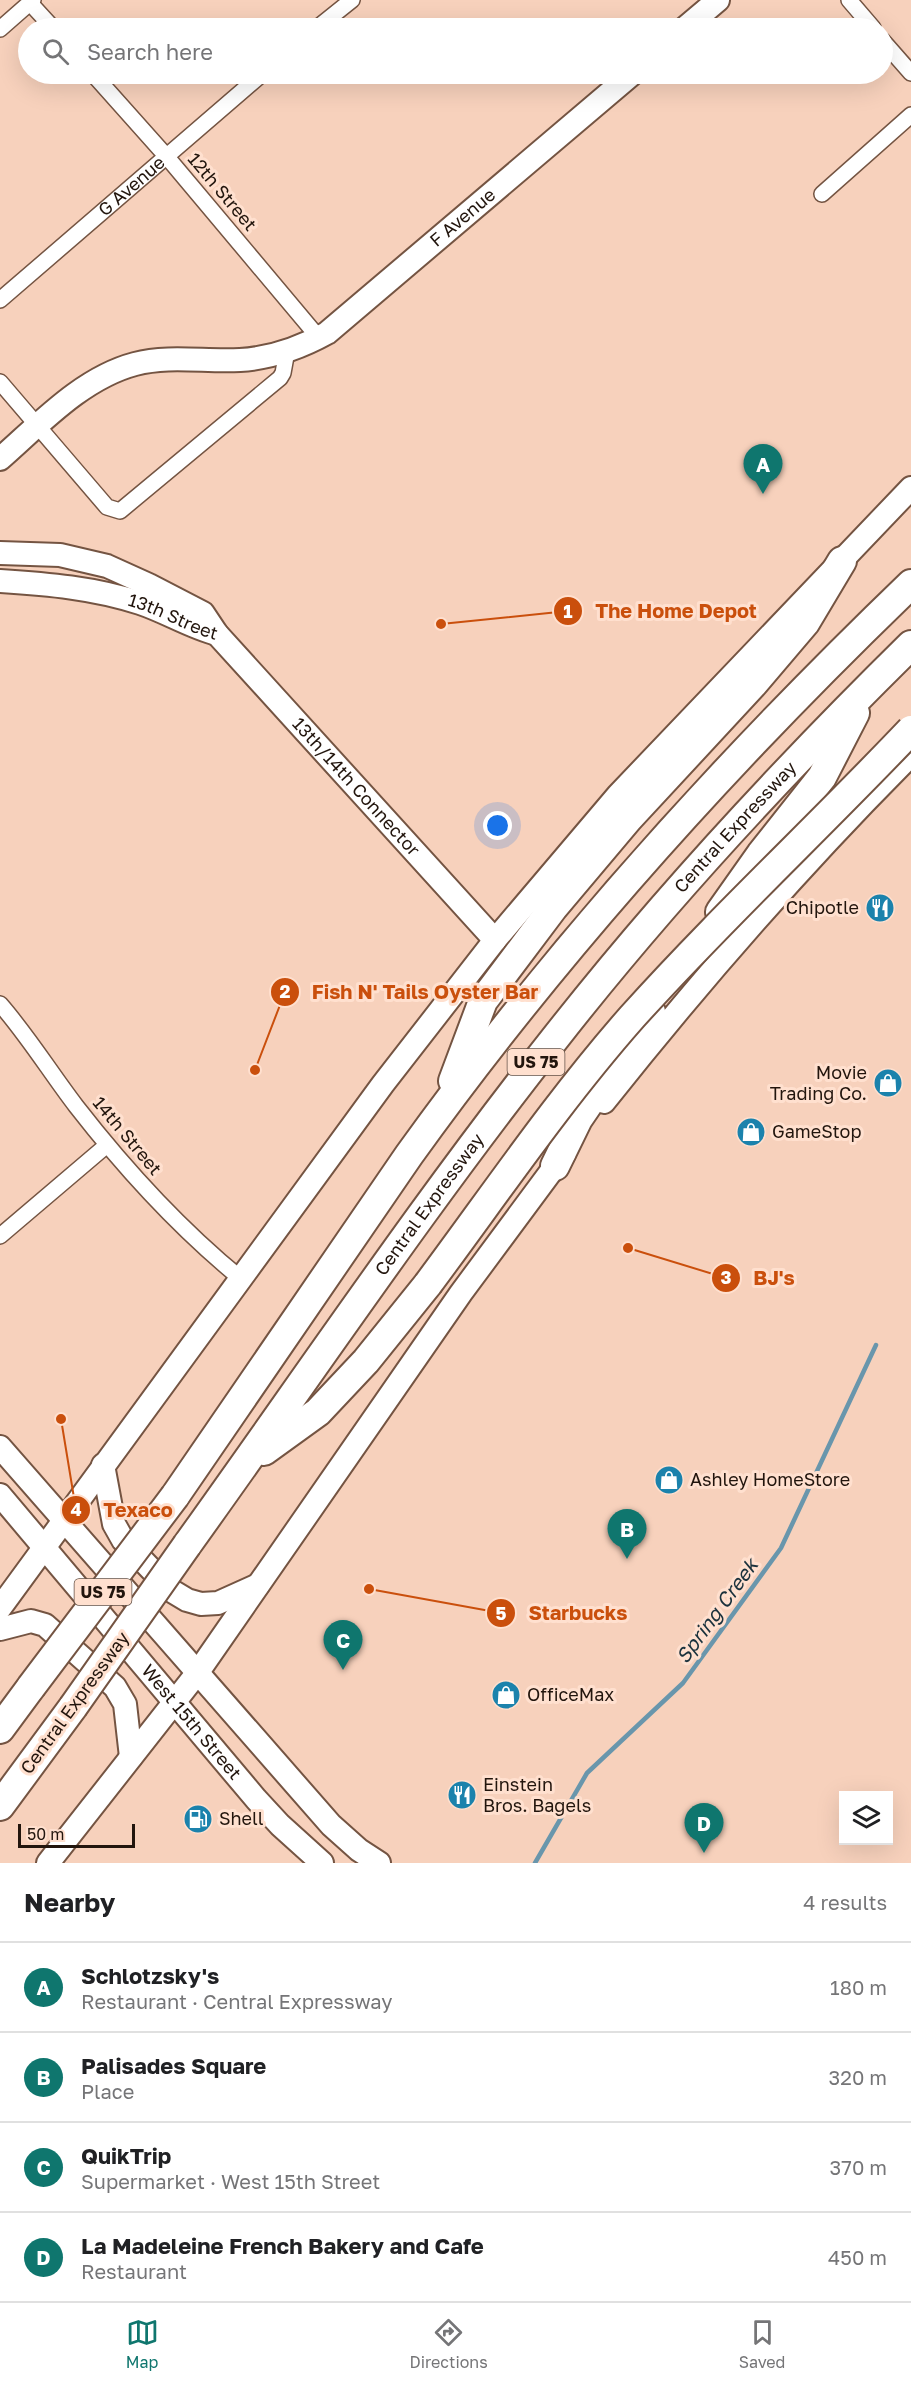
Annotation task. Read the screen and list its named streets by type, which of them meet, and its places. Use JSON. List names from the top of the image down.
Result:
{
  "streets": {
    "highway": ["Central Expressway", "US 75"],
    "main road": [
      "F Avenue",
      "13th Street",
      "13th/14th Connector",
      "West 15th Street"
    ],
    "street": ["G Avenue", "12th Street", "14th Street"]
  },
  "crossings": [
    ["G Avenue", "12th Street"],
    ["12th Street", "F Avenue"],
    ["13th Street", "13th/14th Connector"]
  ],
  "water": ["Spring Creek"],
  "places": {
    "other": [
      "The Home Depot",
      "Fish N' Tails Oyster Bar",
      "BJ's",
      "Texaco",
      "Starbucks"
    ],
    "restaurant": ["Chipotle", "Einstein Bros. Bagels"],
    "shop": [
      "Movie Trading Co.",
      "GameStop",
      "Ashley HomeStore",
      "OfficeMax"
    ],
    "fuel station": ["Shell"]
  },
  "scale_bar": "50 m",
  "page": {
    "search": "Search here",
    "pins": [
      "A",
      "B",
      "C",
      "D"
    ],
    "scale": "50 m",
    "heading": ["Nearby", "4 results"],
    "list": [
      {
        "mark": "A",
        "name": "Schlotzsky's",
        "note": "Restaurant · Central Expressway",
        "value": "180 m"
      },
      {
        "mark": "B",
        "name": "Palisades Square",
        "note": "Place",
        "value": "320 m"
      },
      {
        "mark": "C",
        "name": "QuikTrip",
        "note": "Supermarket · West 15th Street",
        "value": "370 m"
      },
      {
        "mark": "D",
        "name": "La Madeleine French Bakery and Cafe",
        "note": "Restaurant",
        "value": "450 m"
      }
    ],
    "nav": ["Map", "Directions", "Saved"]
  }
}
